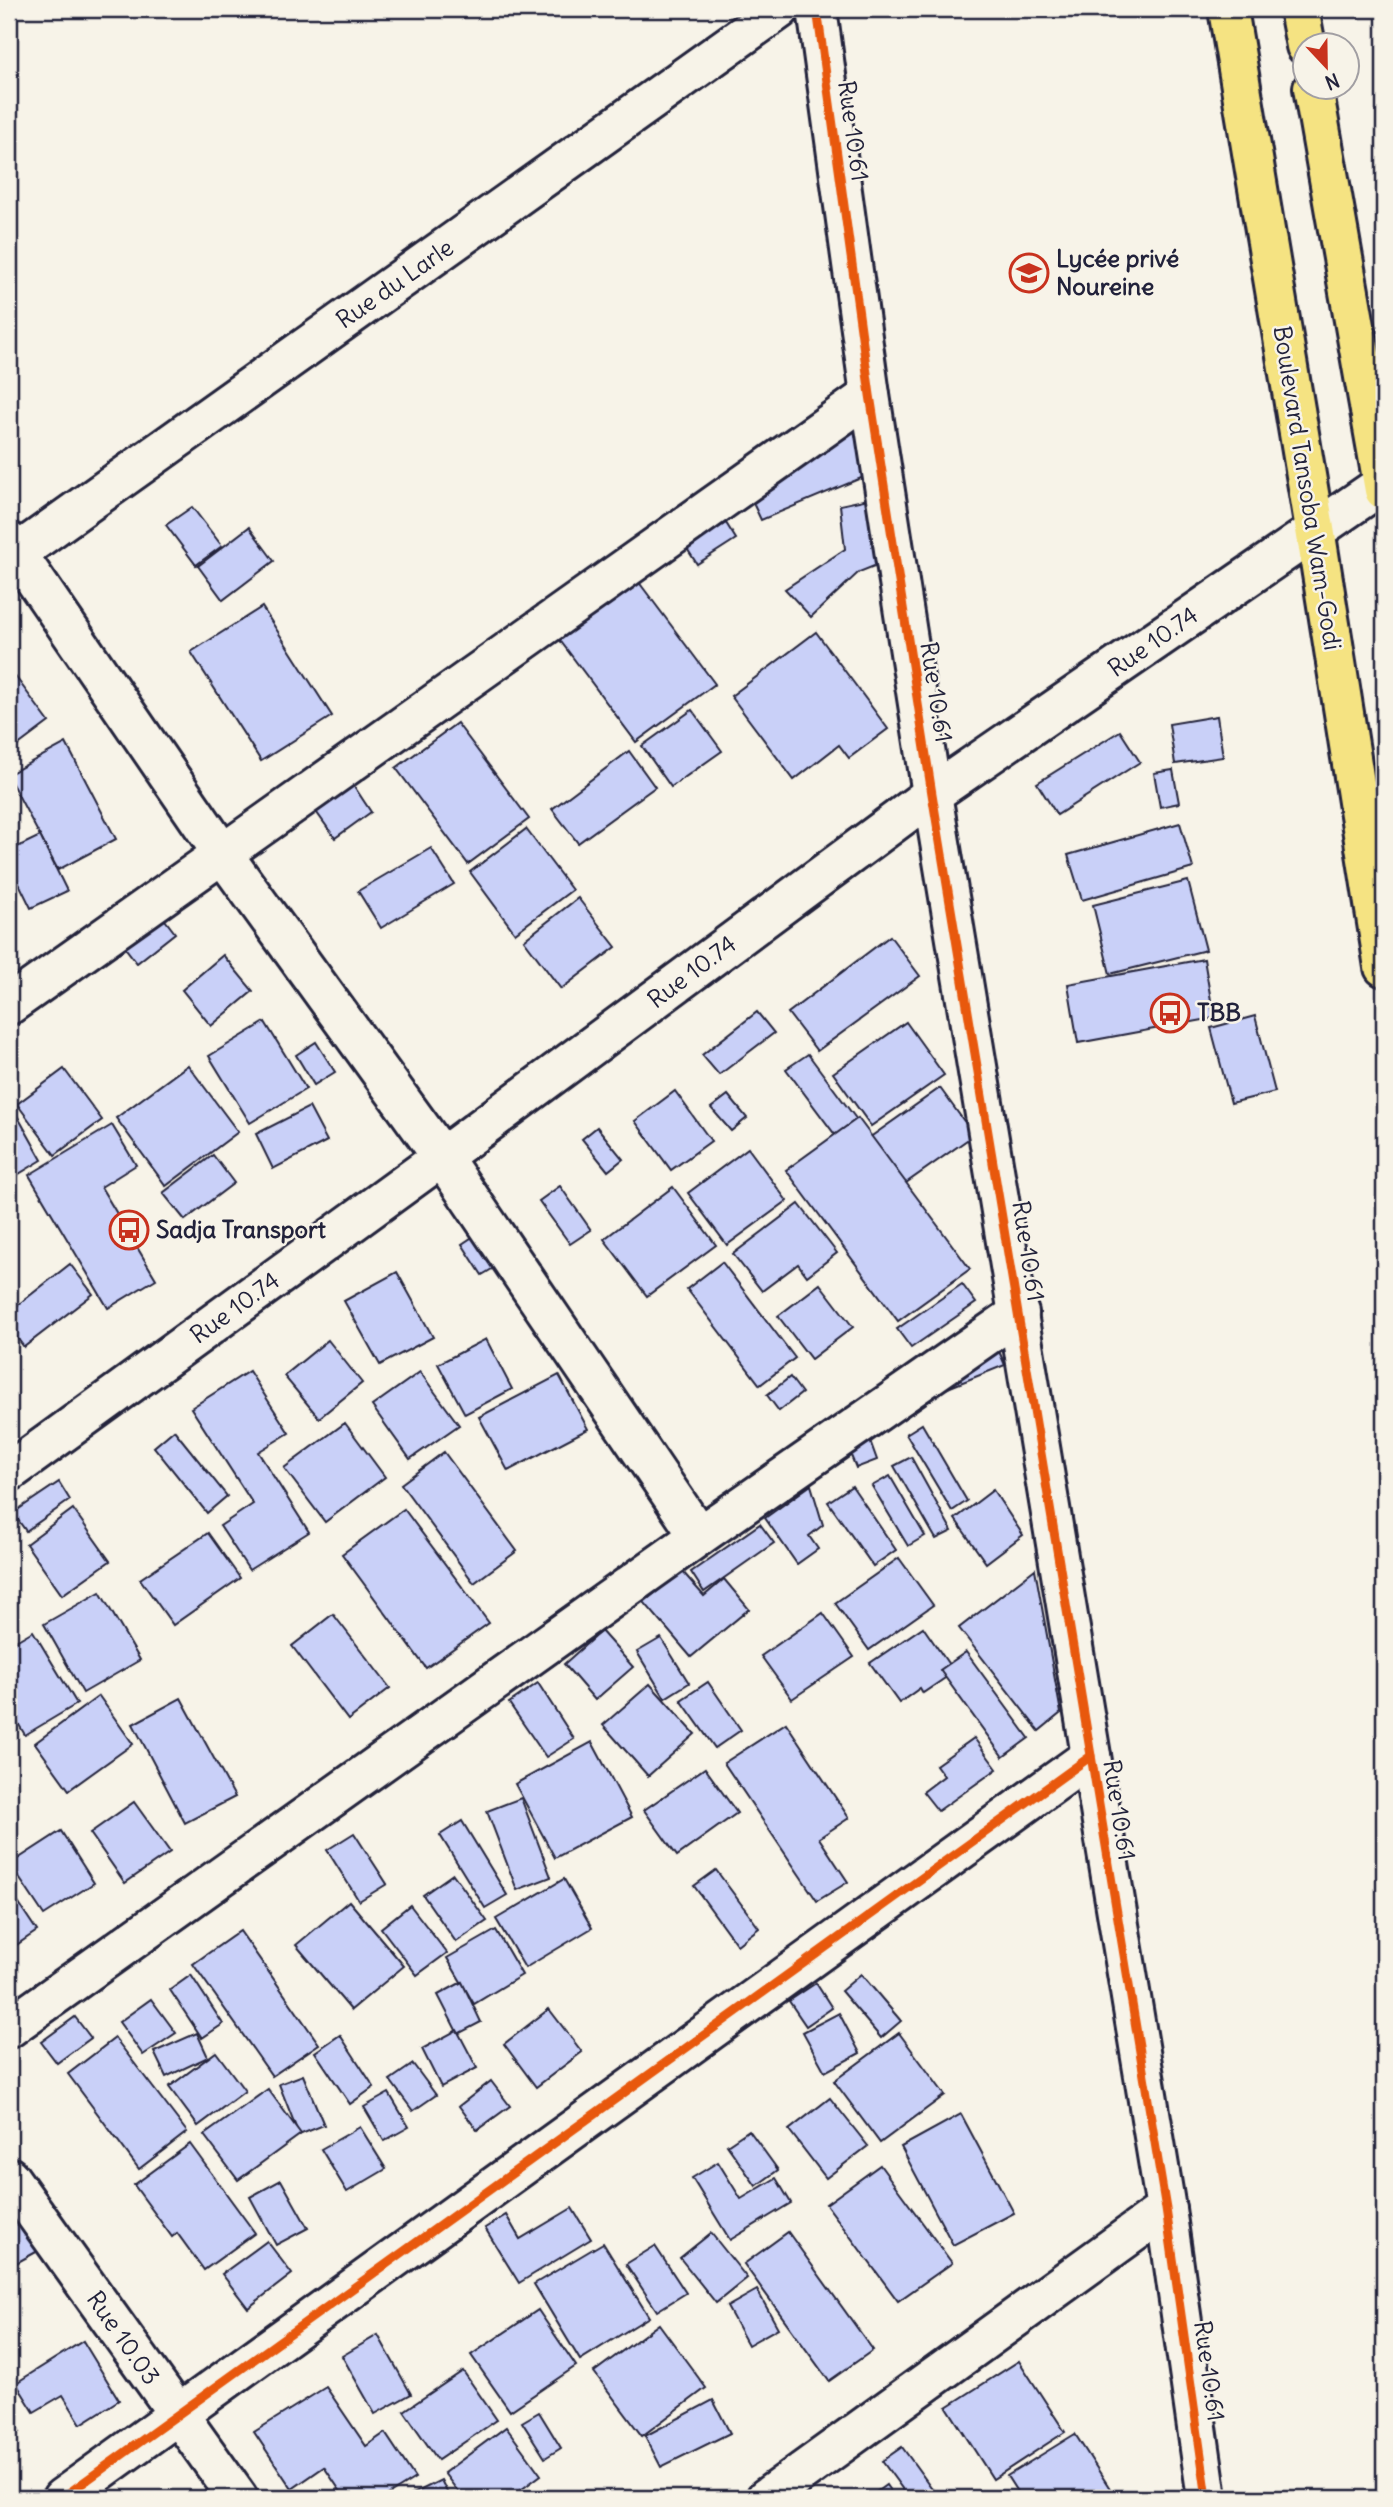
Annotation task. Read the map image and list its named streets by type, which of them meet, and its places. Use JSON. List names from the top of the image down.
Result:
{
  "streets": {
    "main road": ["Boulevard Tansoba Wam-Godi"],
    "street": [
      "Rue 10.61",
      "Rue du Larle",
      "Rue 10.74",
      "Rue 10.03"
    ]
  },
  "crossings": [
    ["Rue 10.61", "Rue 10.74"],
    ["Boulevard Tansoba Wam-Godi", "Rue 10.74"]
  ],
  "places": {
    "school or university": ["Lycée privé Noureine"],
    "bus stop": ["TBB", "Sadja Transport"]
  },
  "north": "bottom"
}
